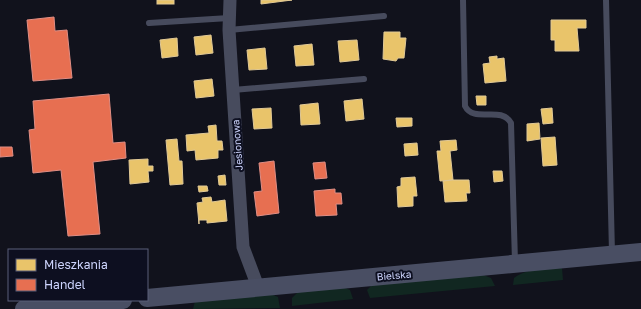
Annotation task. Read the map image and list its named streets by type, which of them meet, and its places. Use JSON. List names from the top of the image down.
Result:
{
  "streets": {
    "main road": ["Bielska"],
    "street": ["Jesionowa"]
  },
  "crossings": [
    ["Jesionowa", "Bielska"]
  ],
  "legend": ["Mieszkania", "Handel"]
}
